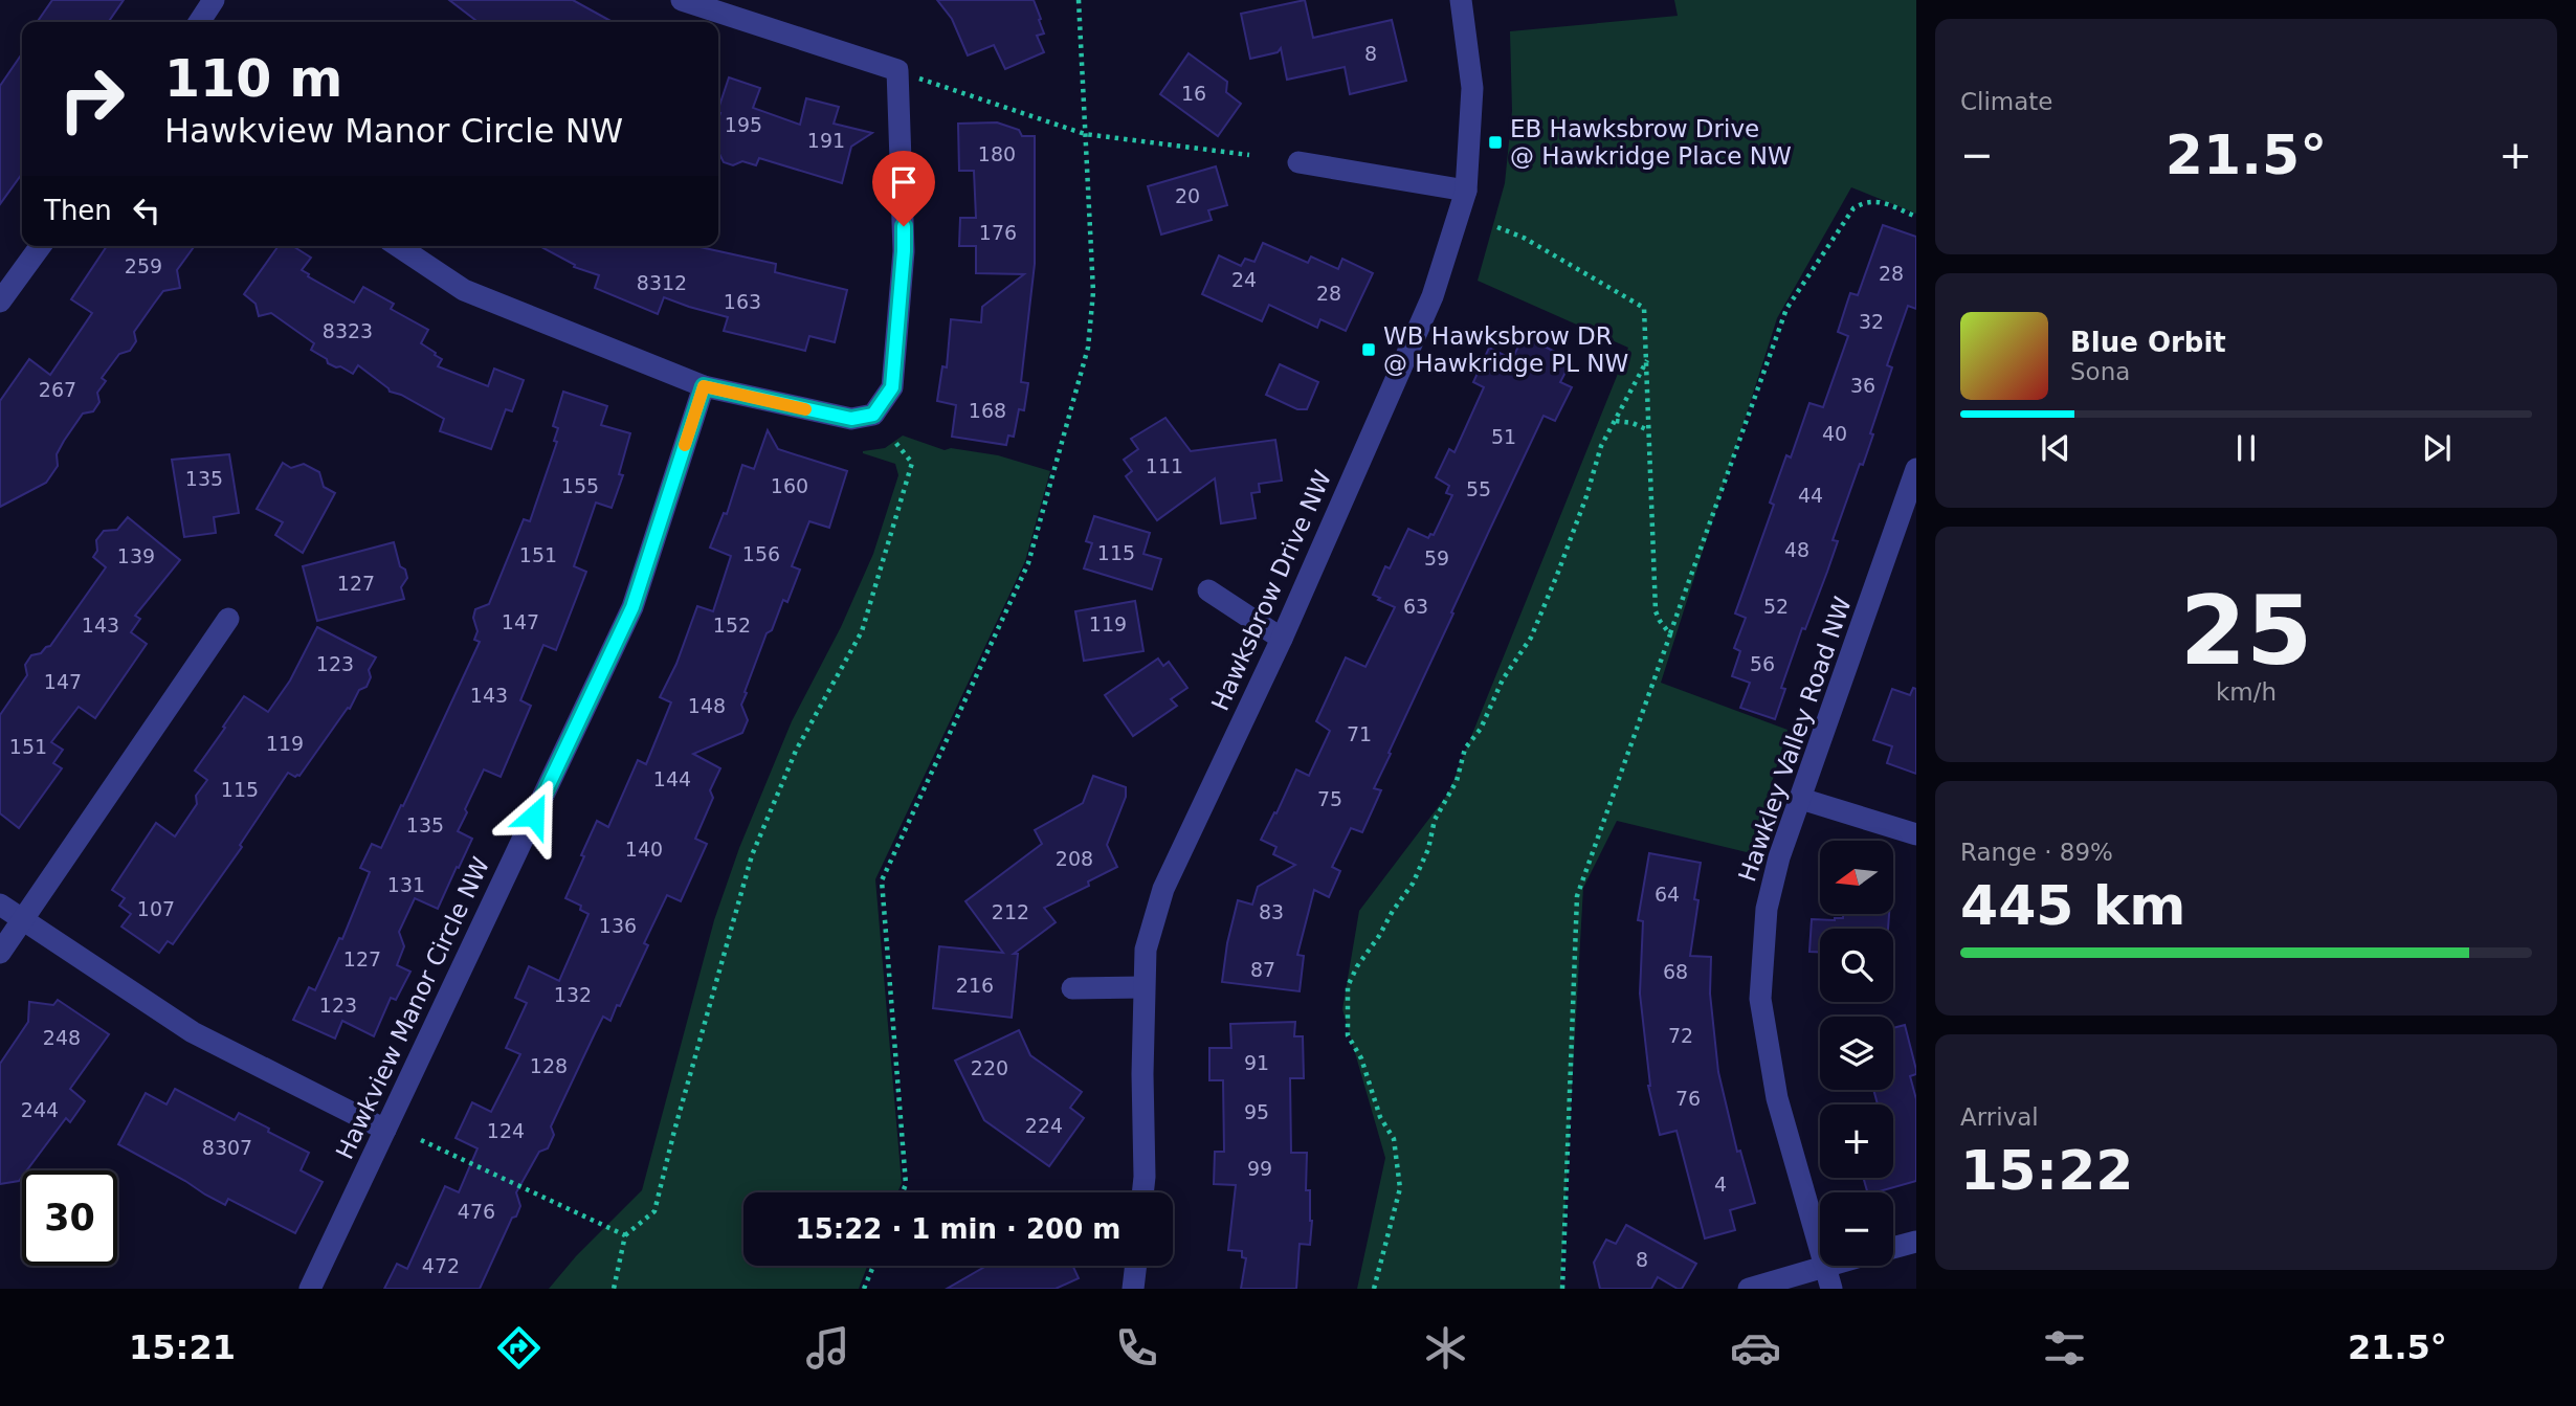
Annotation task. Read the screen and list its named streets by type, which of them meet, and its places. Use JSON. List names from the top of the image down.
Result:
{
  "streets": {
    "street": ["Hawksbrow Drive NW", "Hawkley Valley Road NW", "Hawkview Manor Circle NW"]
  },
  "places": {
    "transit": ["EB Hawksbrow Drive @ Hawkridge Place NW", "WB Hawksbrow DR @ Hawkridge PL NW"]
  },
  "house_numbers": [
    "8",
    "16",
    "195",
    "191",
    "180",
    "20",
    "176",
    "259",
    "28",
    "24",
    "8312",
    "28",
    "163",
    "32",
    "8323",
    "36",
    "267",
    "168",
    "40",
    "51",
    "111",
    "135",
    "155",
    "160",
    "55",
    "44",
    "48",
    "115",
    "156",
    "151",
    "139",
    "59",
    "127",
    "63",
    "52",
    "147",
    "119",
    "143",
    "152",
    "123",
    "56",
    "147",
    "143",
    "148",
    "71",
    "119",
    "151",
    "144",
    "115",
    "75",
    "135",
    "140",
    "208",
    "131",
    "64",
    "107",
    "212",
    "83",
    "136",
    "127",
    "87",
    "68",
    "216",
    "132",
    "123",
    "72",
    "248",
    "91",
    "128",
    "220",
    "76",
    "244",
    "95",
    "224",
    "124",
    "8307",
    "99",
    "4",
    "476",
    "8",
    "472"
  ],
  "north": "left",
  "page": {
    "tile": [
      "Climate",
      ["25", "km/h"],
      ["Range · 89%", "445 km"],
      ["Arrival", "15:22"]
    ],
    "turn": ["110 m", "Hawkview Manor Circle NW"],
    "heat": ["−", "21.5°", "+"],
    "then": "Then",
    "song": ["Blue Orbit", "Sona"],
    "map_buttons": ["+", "−"],
    "limit": "30",
    "trip": "15:22 · 1 min · 200 m",
    "tabs": ["15:21", "21.5°"]
  }
}
